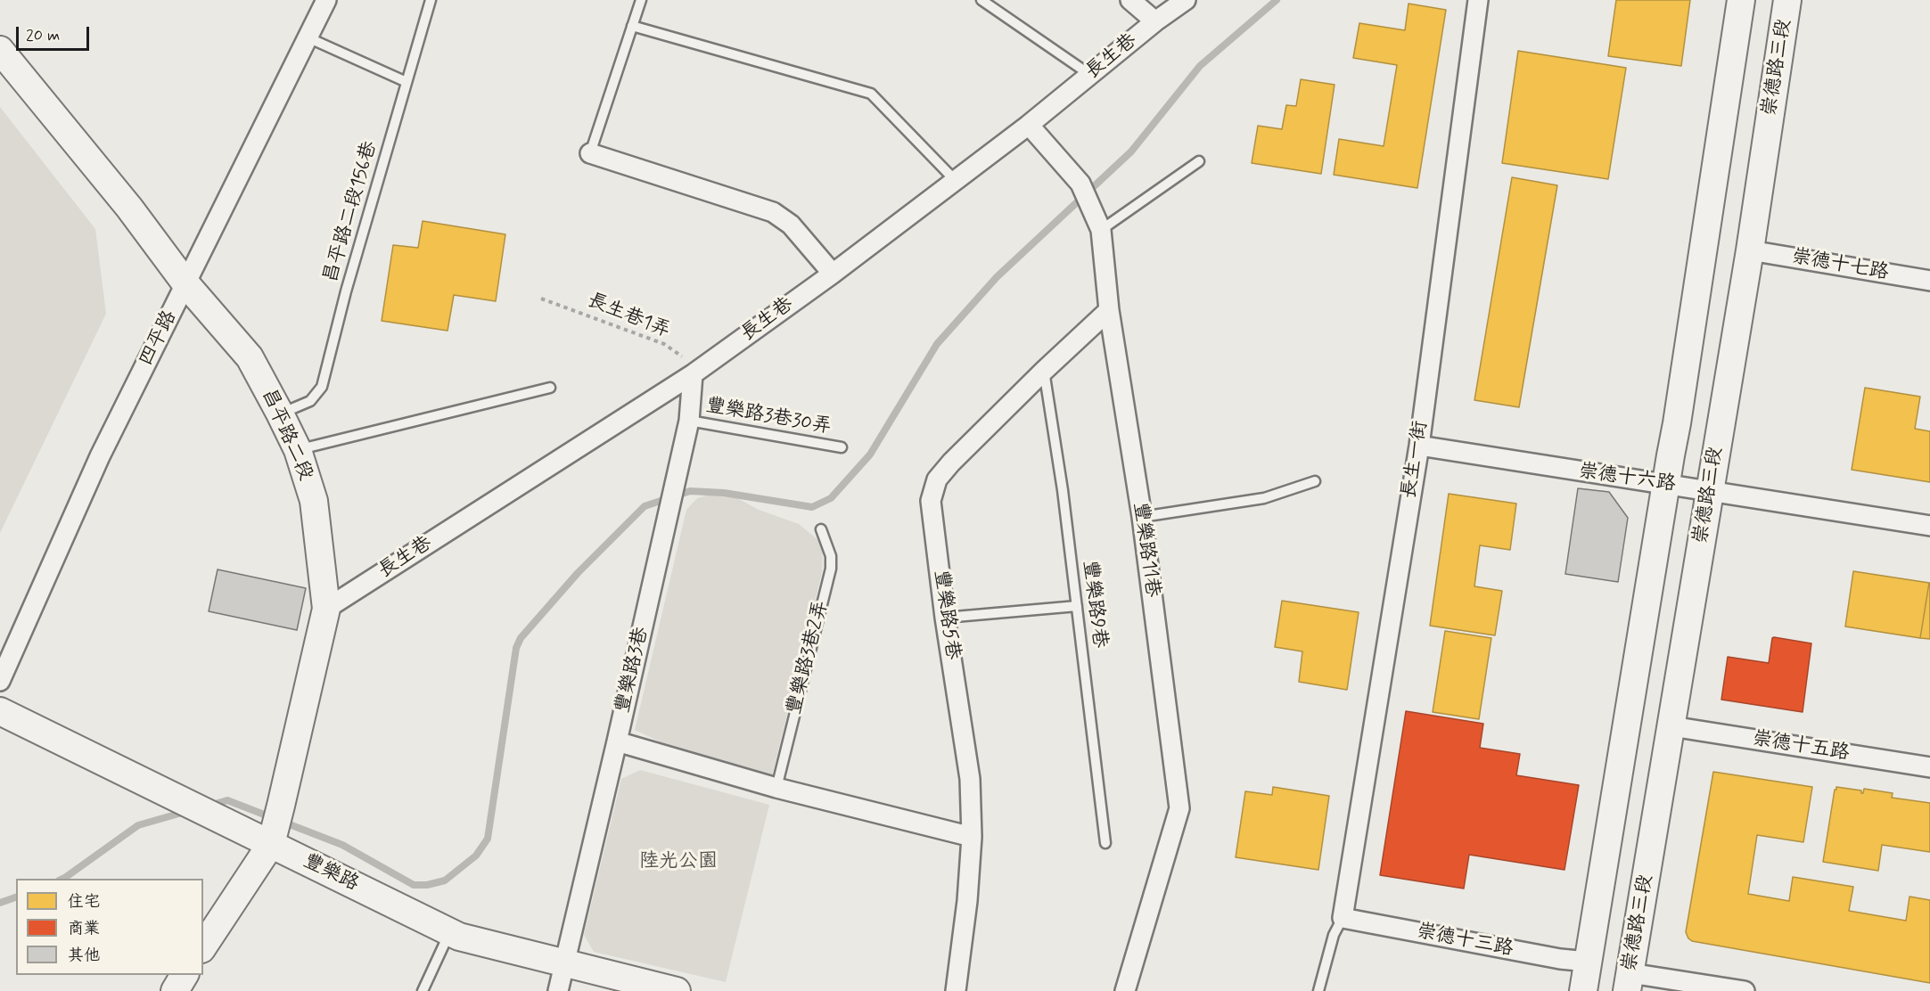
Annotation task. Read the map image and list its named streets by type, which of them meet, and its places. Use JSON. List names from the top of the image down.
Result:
{
  "streets": {
    "main road": ["崇德路三段", "昌平路二段", "豐樂路"],
    "street": [
      "長生巷",
      "崇德十七路",
      "四平路",
      "長生一街",
      "崇德十六路",
      "豐樂路11巷",
      "豐樂路5巷",
      "豐樂路3巷",
      "崇德十五路",
      "崇德十三路"
    ],
    "lane": [
      "昌平路二段156巷",
      "豐樂路3巷30弄",
      "豐樂路9巷",
      "豐樂路3巷2弄"
    ],
    "path": ["長生巷1弄"]
  },
  "crossings": [
    ["長生巷", "長生巷1弄"],
    ["長生巷", "昌平路二段"],
    ["長生巷", "豐樂路11巷"],
    ["長生巷", "豐樂路3巷"],
    ["崇德路三段", "崇德十七路"],
    ["崇德路三段", "崇德十六路"],
    ["崇德路三段", "崇德十五路"],
    ["昌平路二段156巷", "昌平路二段"],
    ["長生巷1弄", "豐樂路3巷"],
    ["四平路", "昌平路二段"],
    ["豐樂路3巷30弄", "豐樂路3巷"],
    ["昌平路二段", "豐樂路"],
    ["長生一街", "崇德十六路"],
    ["長生一街", "崇德十三路"],
    ["豐樂路11巷", "豐樂路5巷"],
    ["豐樂路9巷", "豐樂路5巷"],
    ["豐樂路3巷", "豐樂路"]
  ],
  "parks": ["陸光公園"],
  "legend": ["住宅", "商業", "其他"],
  "scale_bar": "20 m"
}
